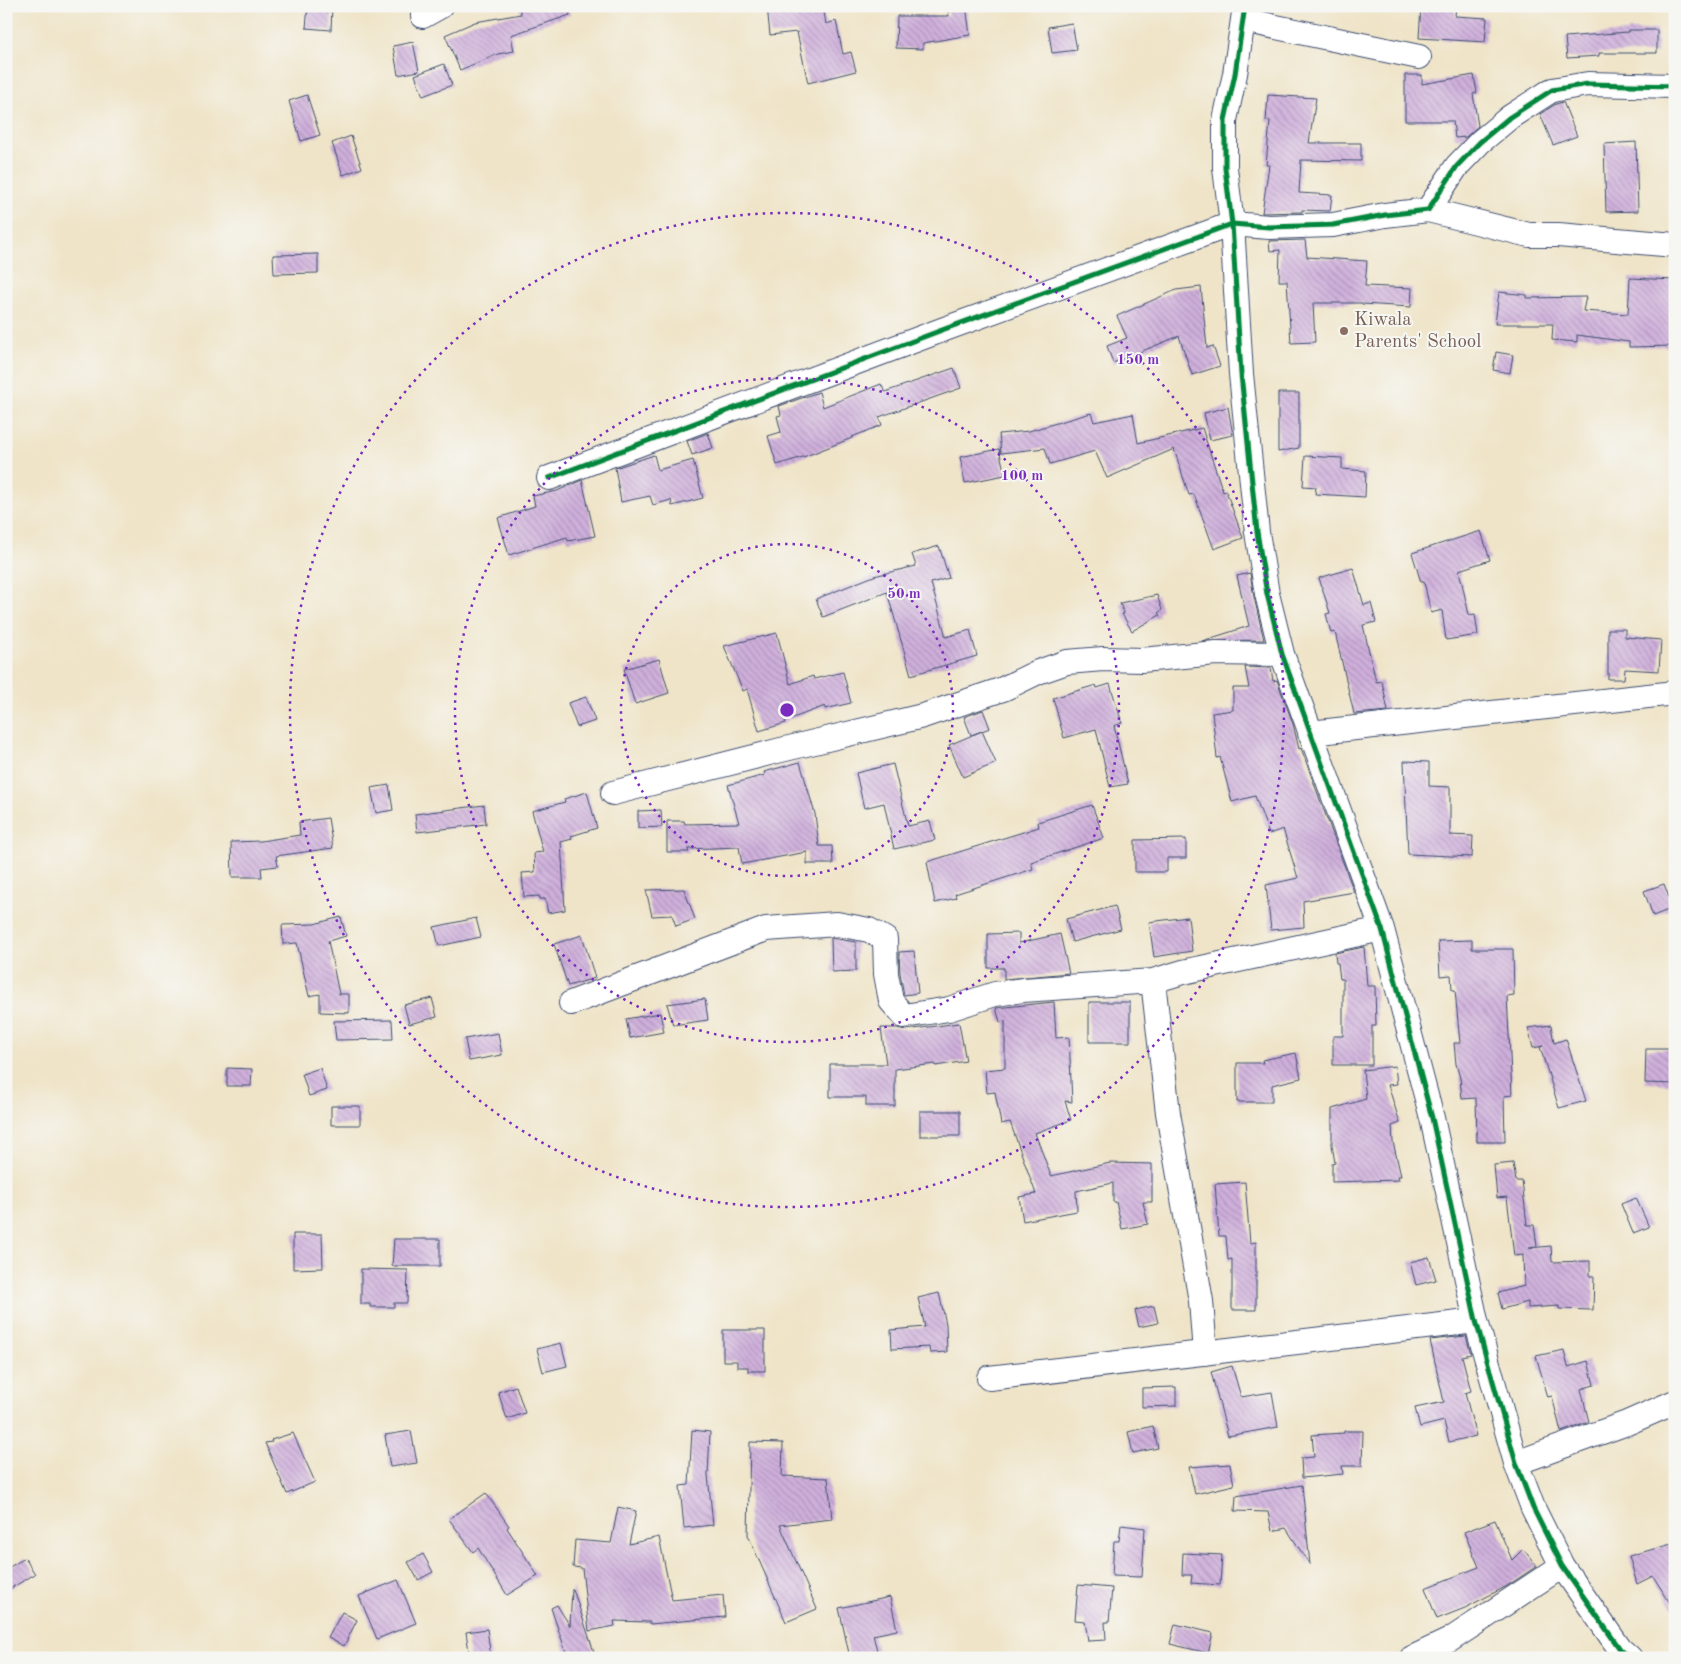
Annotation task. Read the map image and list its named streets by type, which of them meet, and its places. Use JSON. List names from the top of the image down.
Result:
{
  "places": ["Kiwala Parents' School"],
  "rings": ["150 m", "100 m", "50 m"]
}
